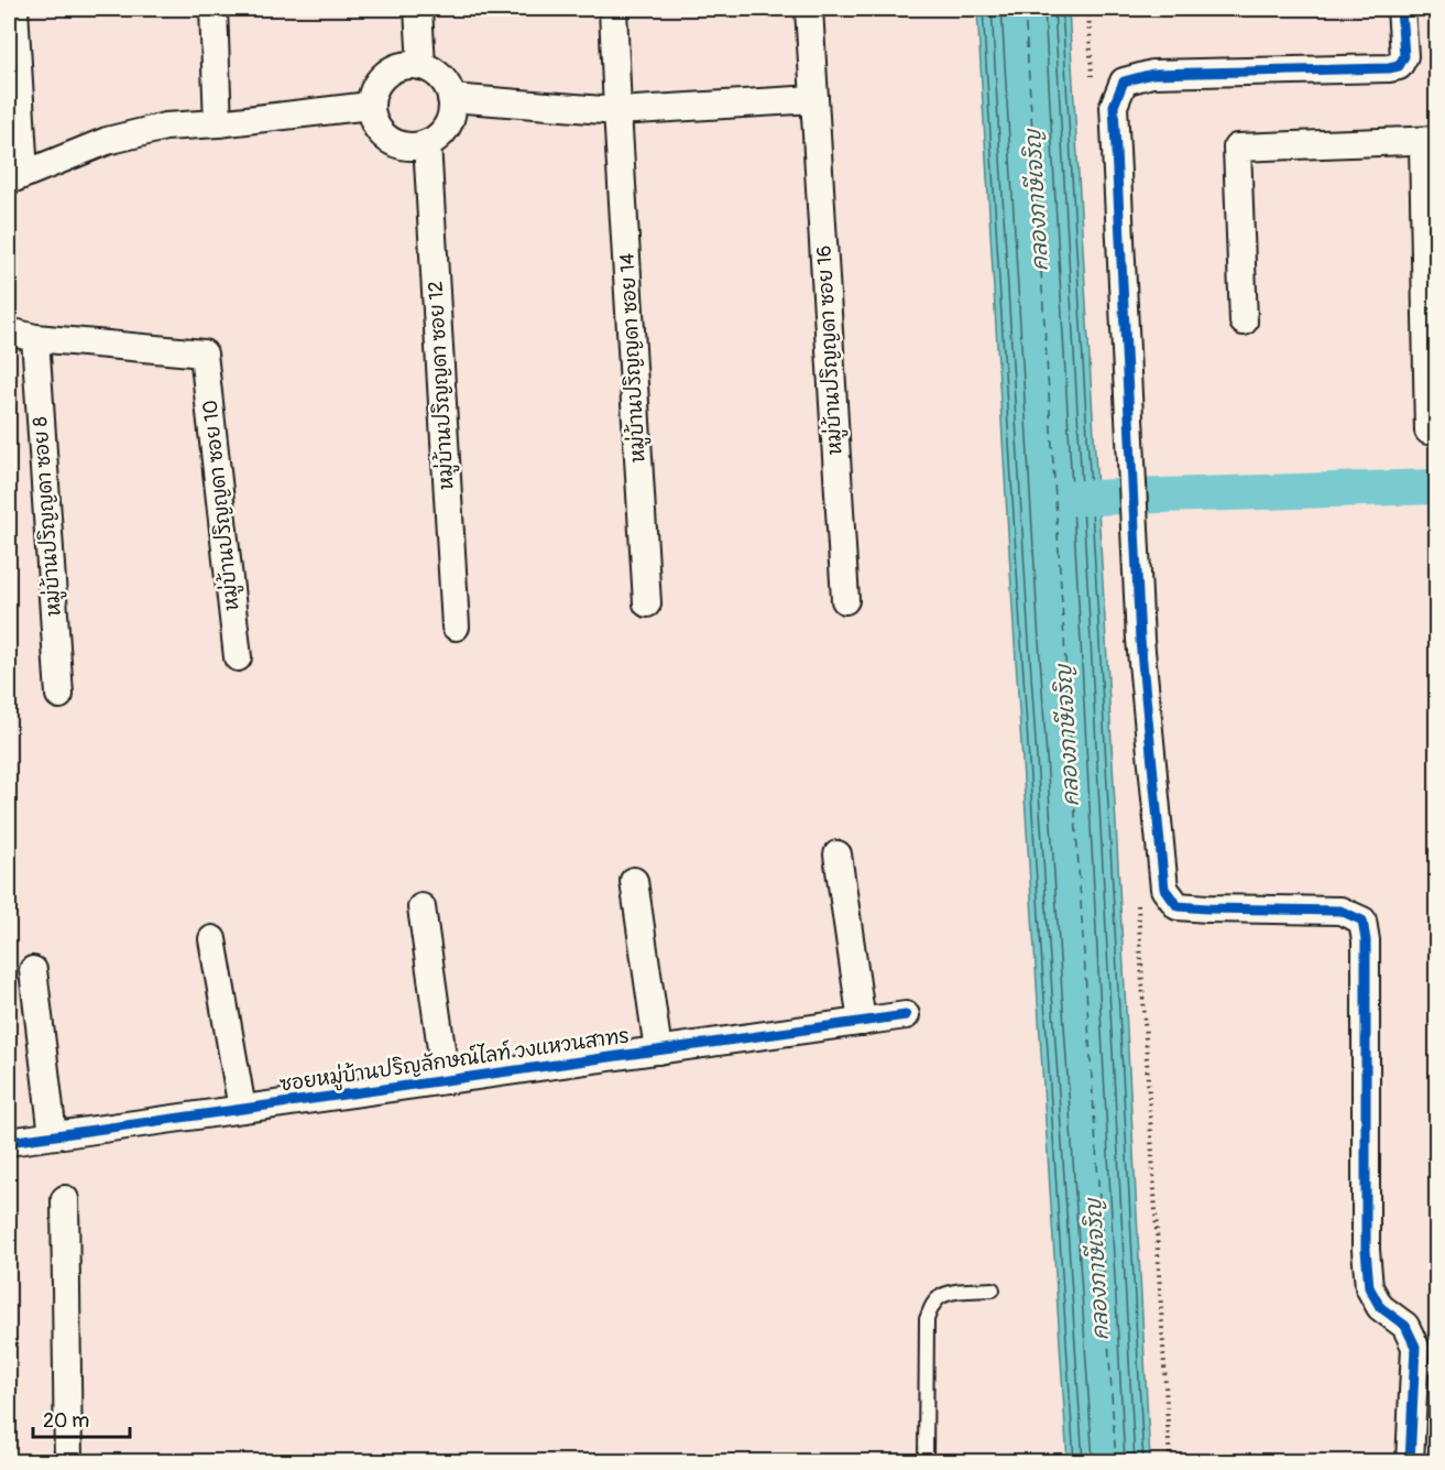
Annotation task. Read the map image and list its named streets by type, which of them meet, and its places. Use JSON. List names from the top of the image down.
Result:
{
  "streets": {
    "street": [
      "หมู่บ้านปริญญดา ซอย 16",
      "หมู่บ้านปริญญดา ซอย 14",
      "หมู่บ้านปริญญดา ซอย 12",
      "หมู่บ้านปริญญดา ซอย 10",
      "หมู่บ้านปริญญดา ซอย 8",
      "ซอยหมู่บ้านปริญลักษณ์ไลท์ วงแหวนสาทร"
    ]
  },
  "crossings": [
    ["หมู่บ้านปริญญดา ซอย 10", "หมู่บ้านปริญญดา ซอย 8"]
  ],
  "water": ["คลองภาษีเจริญ"],
  "scale_bar": "20 m"
}
